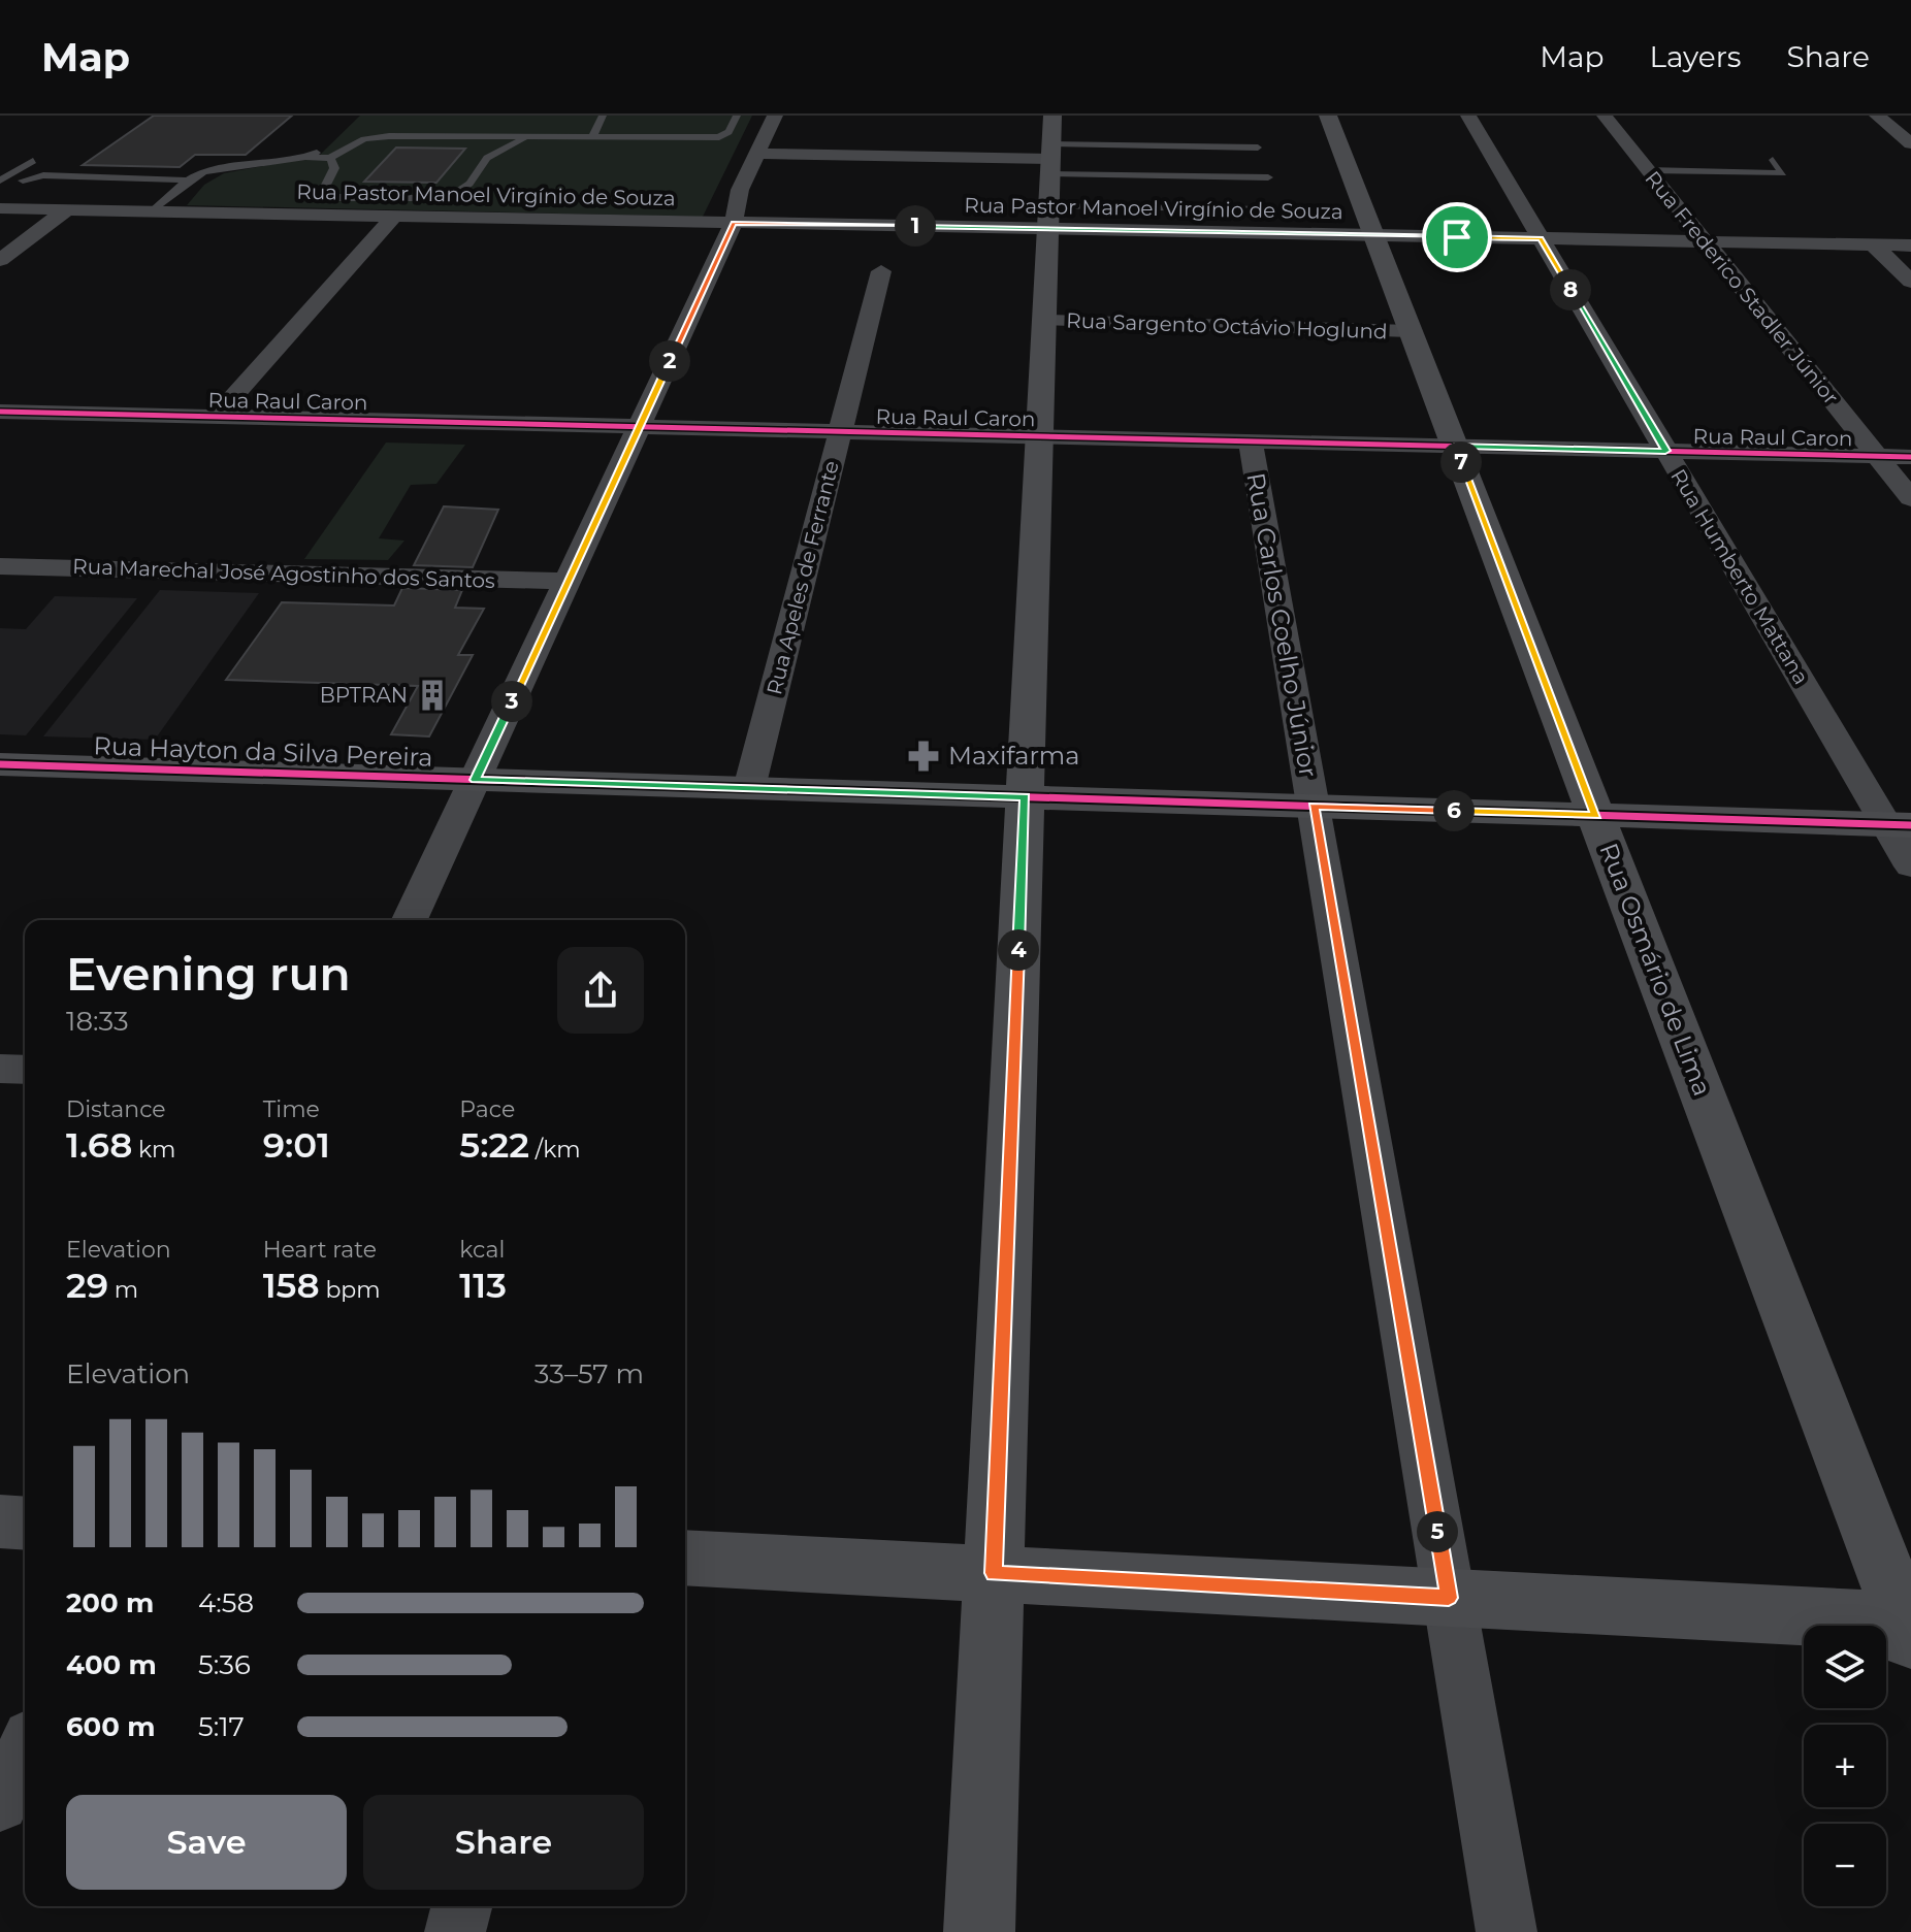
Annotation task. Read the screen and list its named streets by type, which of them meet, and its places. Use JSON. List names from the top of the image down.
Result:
{
  "streets": {
    "street": [
      "Rua Pastor Manoel Virgínio de Souza",
      "Rua Frederico Stadler Júnior",
      "Rua Sargento Octávio Hoglund",
      "Rua Raul Caron",
      "Rua Marechal José Agostinho dos Santos",
      "Rua Humberto Mattana",
      "Rua Apeles de Ferrante",
      "Rua Carlos Coelho Júnior",
      "Rua Hayton da Silva Pereira",
      "Rua Osmário de Lima"
    ]
  },
  "crossings": [
    ["Rua Pastor Manoel Virgínio de Souza", "Rua Frederico Stadler Júnior"],
    ["Rua Pastor Manoel Virgínio de Souza", "Rua Humberto Mattana"],
    ["Rua Pastor Manoel Virgínio de Souza", "Rua Osmário de Lima"],
    ["Rua Frederico Stadler Júnior", "Rua Raul Caron"],
    ["Rua Sargento Octávio Hoglund", "Rua Osmário de Lima"],
    ["Rua Raul Caron", "Rua Humberto Mattana"],
    ["Rua Raul Caron", "Rua Apeles de Ferrante"],
    ["Rua Raul Caron", "Rua Carlos Coelho Júnior"],
    ["Rua Raul Caron", "Rua Osmário de Lima"],
    ["Rua Humberto Mattana", "Rua Hayton da Silva Pereira"],
    ["Rua Apeles de Ferrante", "Rua Hayton da Silva Pereira"],
    ["Rua Carlos Coelho Júnior", "Rua Hayton da Silva Pereira"],
    ["Rua Hayton da Silva Pereira", "Rua Osmário de Lima"]
  ],
  "places": {
    "building": ["BPTRAN"],
    "pharmacy": ["Maxifarma"]
  },
  "page": {
    "header": "Map",
    "nav": ["Map", "Layers", "Share"],
    "pins": [
      "1",
      "8",
      "2",
      "7",
      "3",
      "6",
      "4",
      "5"
    ],
    "heading": ["Evening run", "18:33"],
    "stats": [
      ["Distance", "1.68 km"],
      ["Time", "9:01"],
      ["Pace", "5:22 /km"],
      ["Elevation", "29 m"],
      ["Heart rate", "158 bpm"],
      ["kcal", "113"]
    ],
    "chart": ["Elevation", "33–57 m"],
    "list": [
      {
        "name": "200 m",
        "note": "4:58"
      },
      {
        "name": "400 m",
        "note": "5:36"
      },
      {
        "name": "600 m",
        "note": "5:17"
      }
    ],
    "map_buttons": ["+", "−"],
    "buttons": ["Save", "Share"]
  }
}
